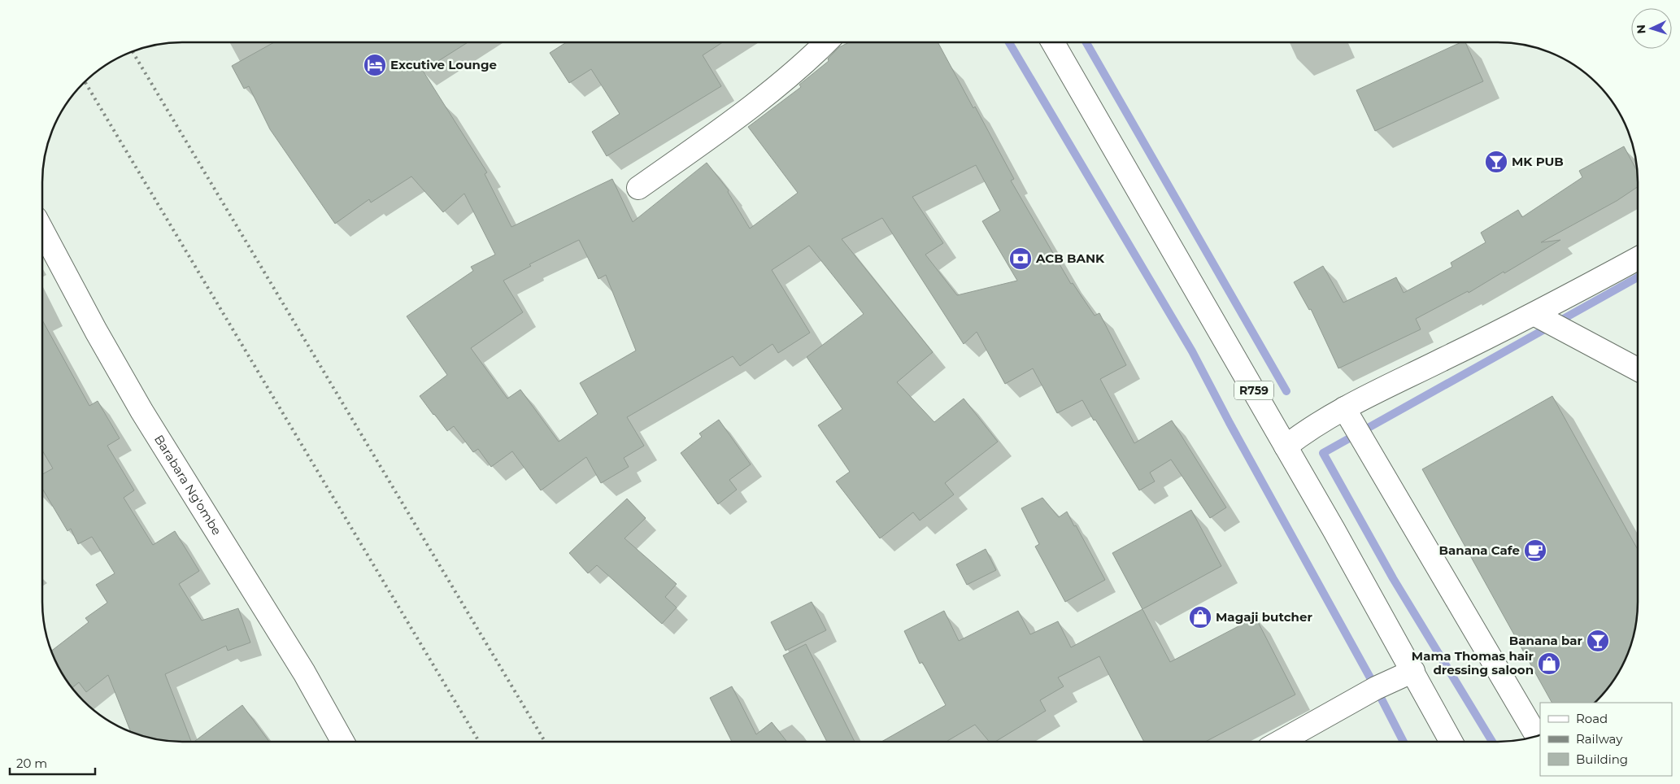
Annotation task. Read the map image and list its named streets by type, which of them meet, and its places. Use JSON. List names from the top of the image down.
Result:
{
  "streets": {
    "street": ["R759", "Barabara Ng'ombe"]
  },
  "places": {
    "hotel": ["Excutive Lounge"],
    "bar": ["MK PUB", "Banana bar"],
    "bank": ["ACB BANK"],
    "cafe": ["Banana Cafe"],
    "shop": ["Magaji butcher", "Mama Thomas hair dressing saloon"]
  },
  "legend": ["Road", "Railway", "Building"],
  "scale_bar": "20 m",
  "north": "left"
}
